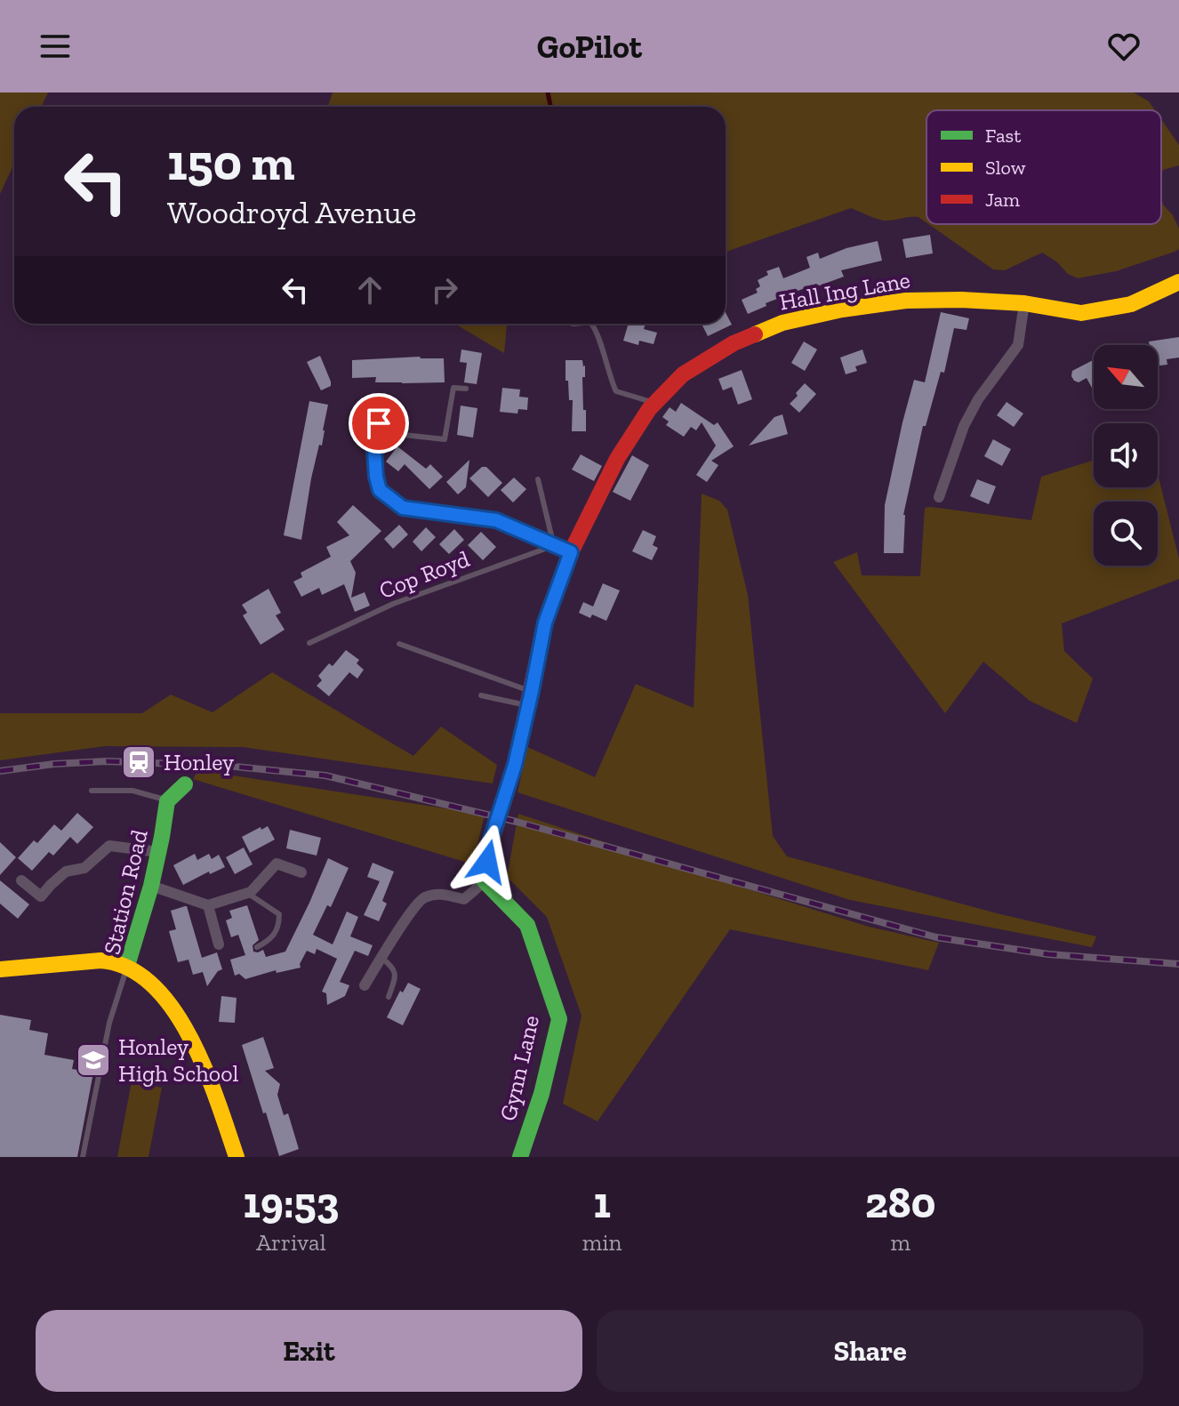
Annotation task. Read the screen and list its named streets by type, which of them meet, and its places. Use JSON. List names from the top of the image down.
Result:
{
  "streets": {
    "street": ["Hall Ing Lane", "Station Road", "Gynn Lane"],
    "lane": ["Cop Royd"]
  },
  "places": {
    "station": ["Honley"],
    "school or university": ["Honley High School"]
  },
  "legend": ["Fast", "Slow", "Jam"],
  "north": "top left",
  "page": {
    "header": "GoPilot",
    "turn": ["150 m", "Woodroyd Avenue"],
    "eta": [
      "19:53",
      "Arrival",
      "1",
      "min",
      "280",
      "m"
    ],
    "buttons": ["Exit", "Share"]
  }
}
